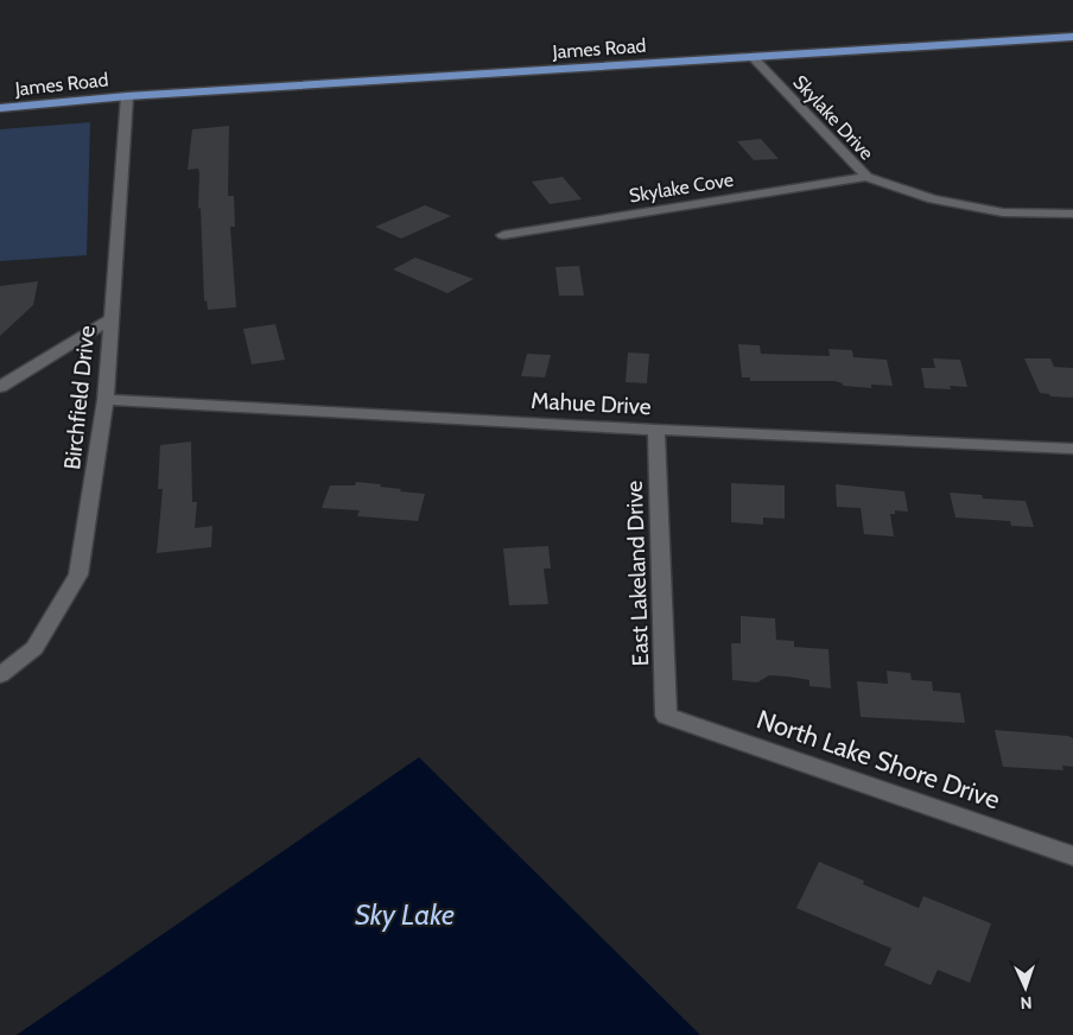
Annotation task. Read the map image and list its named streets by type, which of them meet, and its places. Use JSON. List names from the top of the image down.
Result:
{
  "streets": {
    "main road": ["James Road"],
    "street": [
      "Skylake Drive",
      "Skylake Cove",
      "Birchfield Drive",
      "Mahue Drive",
      "East Lakeland Drive",
      "North Lake Shore Drive"
    ]
  },
  "crossings": [
    ["James Road", "Skylake Drive"],
    ["James Road", "Birchfield Drive"],
    ["Skylake Drive", "Skylake Cove"],
    ["Birchfield Drive", "Mahue Drive"],
    ["Mahue Drive", "East Lakeland Drive"],
    ["East Lakeland Drive", "North Lake Shore Drive"]
  ],
  "water": ["Sky Lake"],
  "north": "bottom"
}
